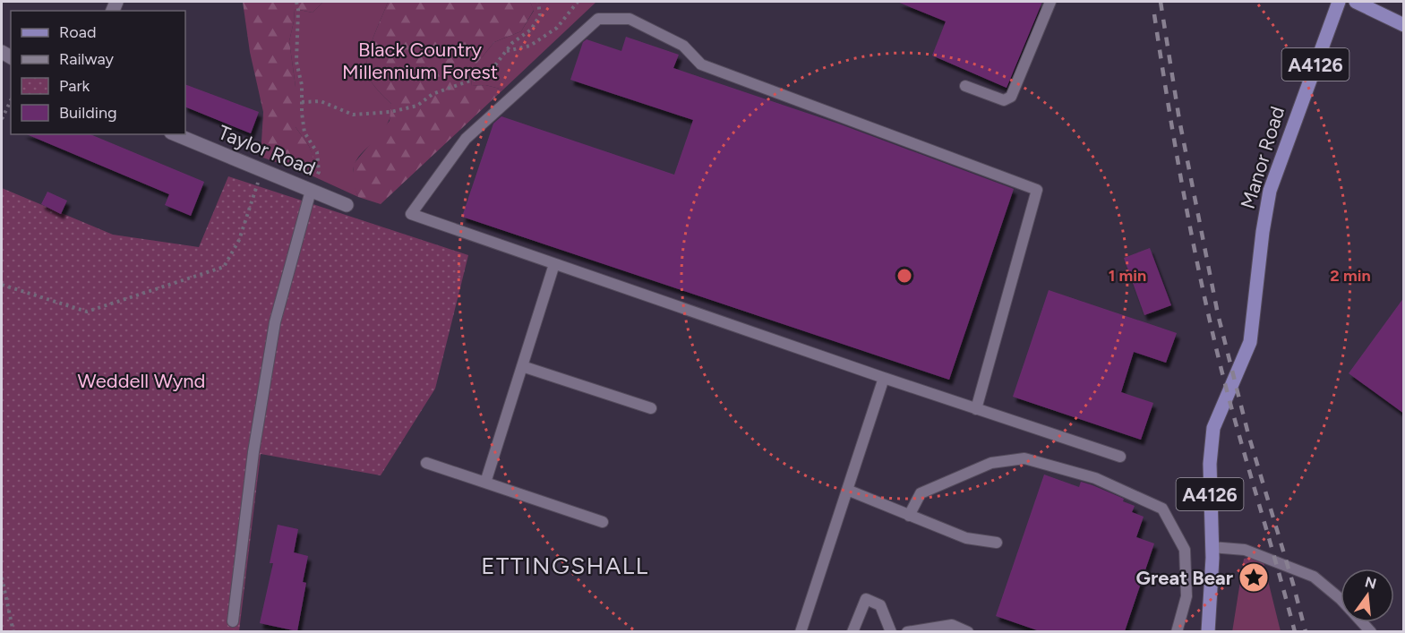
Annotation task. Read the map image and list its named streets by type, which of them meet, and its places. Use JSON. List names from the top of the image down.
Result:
{
  "streets": {
    "main road": ["A4126", "Manor Road"],
    "street": ["Taylor Road"]
  },
  "crossings": [
    ["A4126", "Manor Road"]
  ],
  "districts": ["ETTINGSHALL"],
  "parks": ["Black Country Millennium Forest", "Weddell Wynd"],
  "places": {
    "place": ["Great Bear"]
  },
  "legend": [
    "Road",
    "Railway",
    "Park",
    "Building"
  ],
  "north": "top",
  "rings": ["1 min", "2 min"]
}
